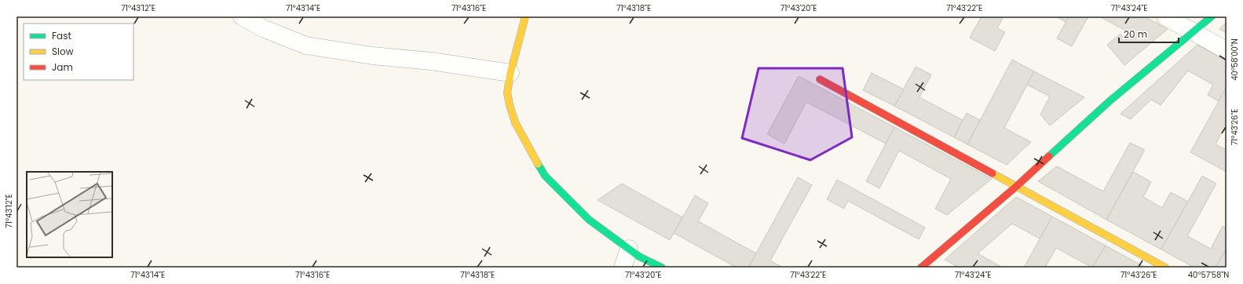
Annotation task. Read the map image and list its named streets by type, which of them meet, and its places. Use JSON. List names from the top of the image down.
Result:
{
  "legend": ["Fast", "Slow", "Jam"],
  "scale_bar": "20 m",
  "coordinates": [
    "71°43'12\"E",
    "71°43'14\"E",
    "71°43'16\"E",
    "71°43'18\"E",
    "71°43'20\"E",
    "71°43'22\"E",
    "71°43'24\"E",
    "40°58'00\"N",
    "71°43'26\"E",
    "40°57'58\"N"
  ]
}
